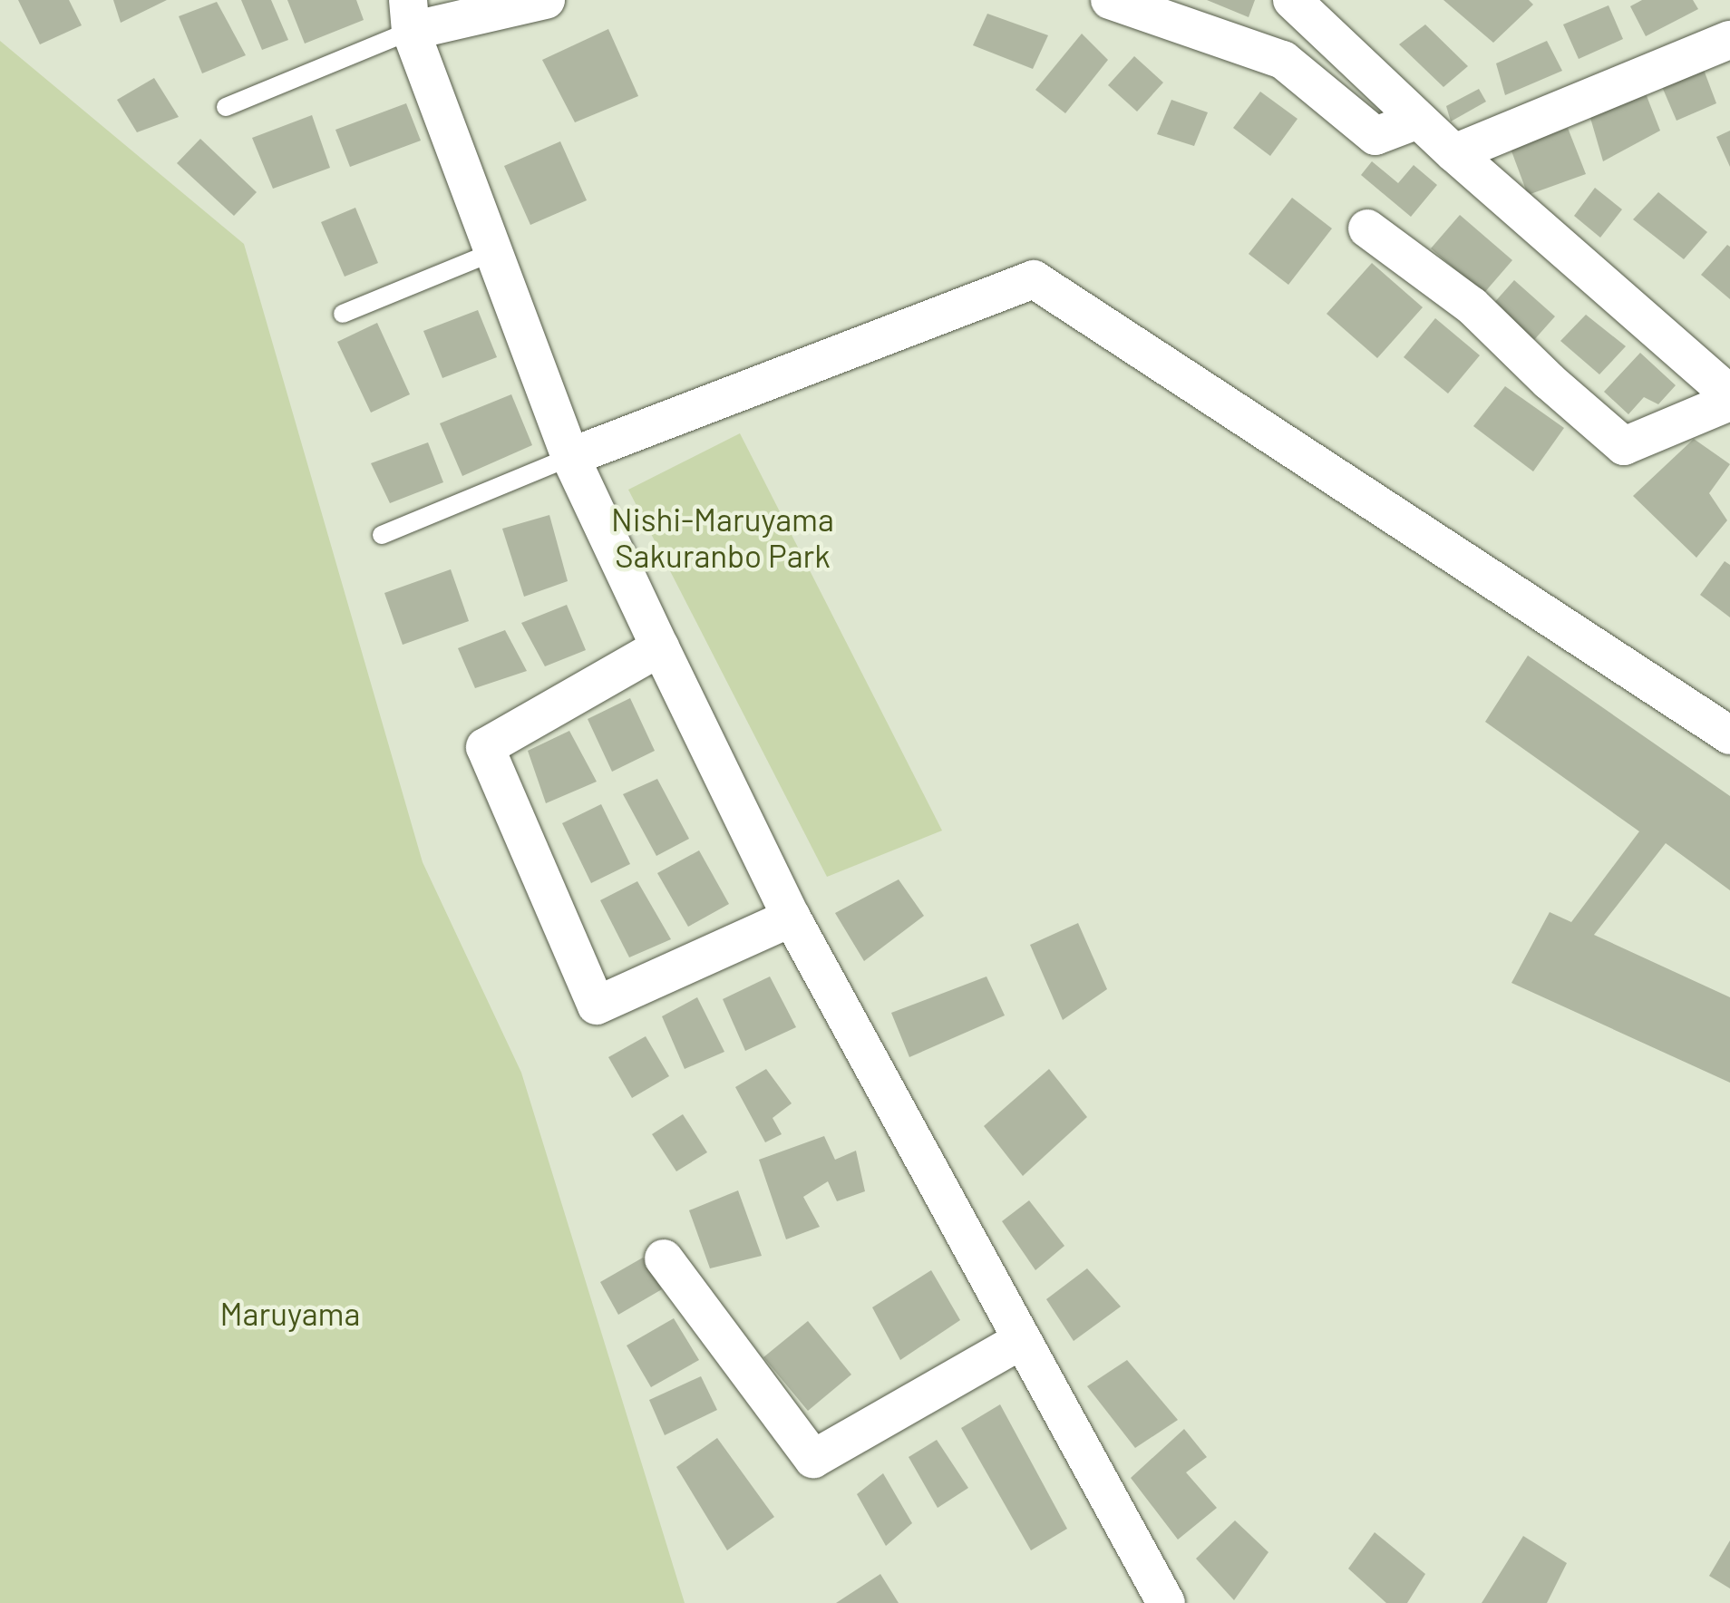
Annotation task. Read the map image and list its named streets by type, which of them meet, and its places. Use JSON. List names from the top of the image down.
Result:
{
  "parks": ["Nishi-Maruyama Sakuranbo Park", "Maruyama"]
}
